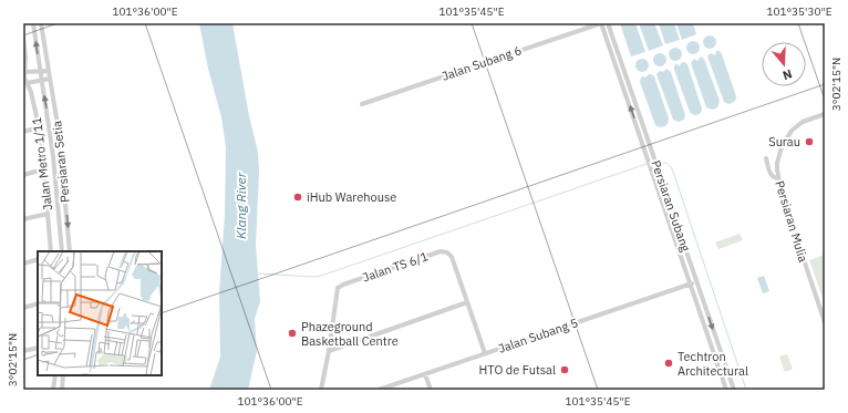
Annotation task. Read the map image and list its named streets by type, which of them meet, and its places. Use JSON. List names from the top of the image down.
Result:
{
  "streets": {
    "street": [
      "Jalan Subang 6",
      "Persiaran Setia",
      "Jalan Metro 1/11",
      "Persiaran Subang",
      "Persiaran Mulia",
      "Jalan TS 6/1",
      "Jalan Subang 5"
    ]
  },
  "crossings": [
    ["Jalan Subang 6", "Persiaran Subang"],
    ["Persiaran Subang", "Jalan Subang 5"],
    ["Jalan TS 6/1", "Jalan Subang 5"]
  ],
  "water": ["Klang River"],
  "places": [
    "Surau",
    "iHub Warehouse",
    "Phazeground Basketball Centre",
    "Techtron Architectural",
    "HTO de Futsal"
  ],
  "north": "bottom",
  "coordinates": [
    "101°36'00\"E",
    "101°35'45\"E",
    "101°35'30\"E",
    "3°02'15\"N"
  ]
}
